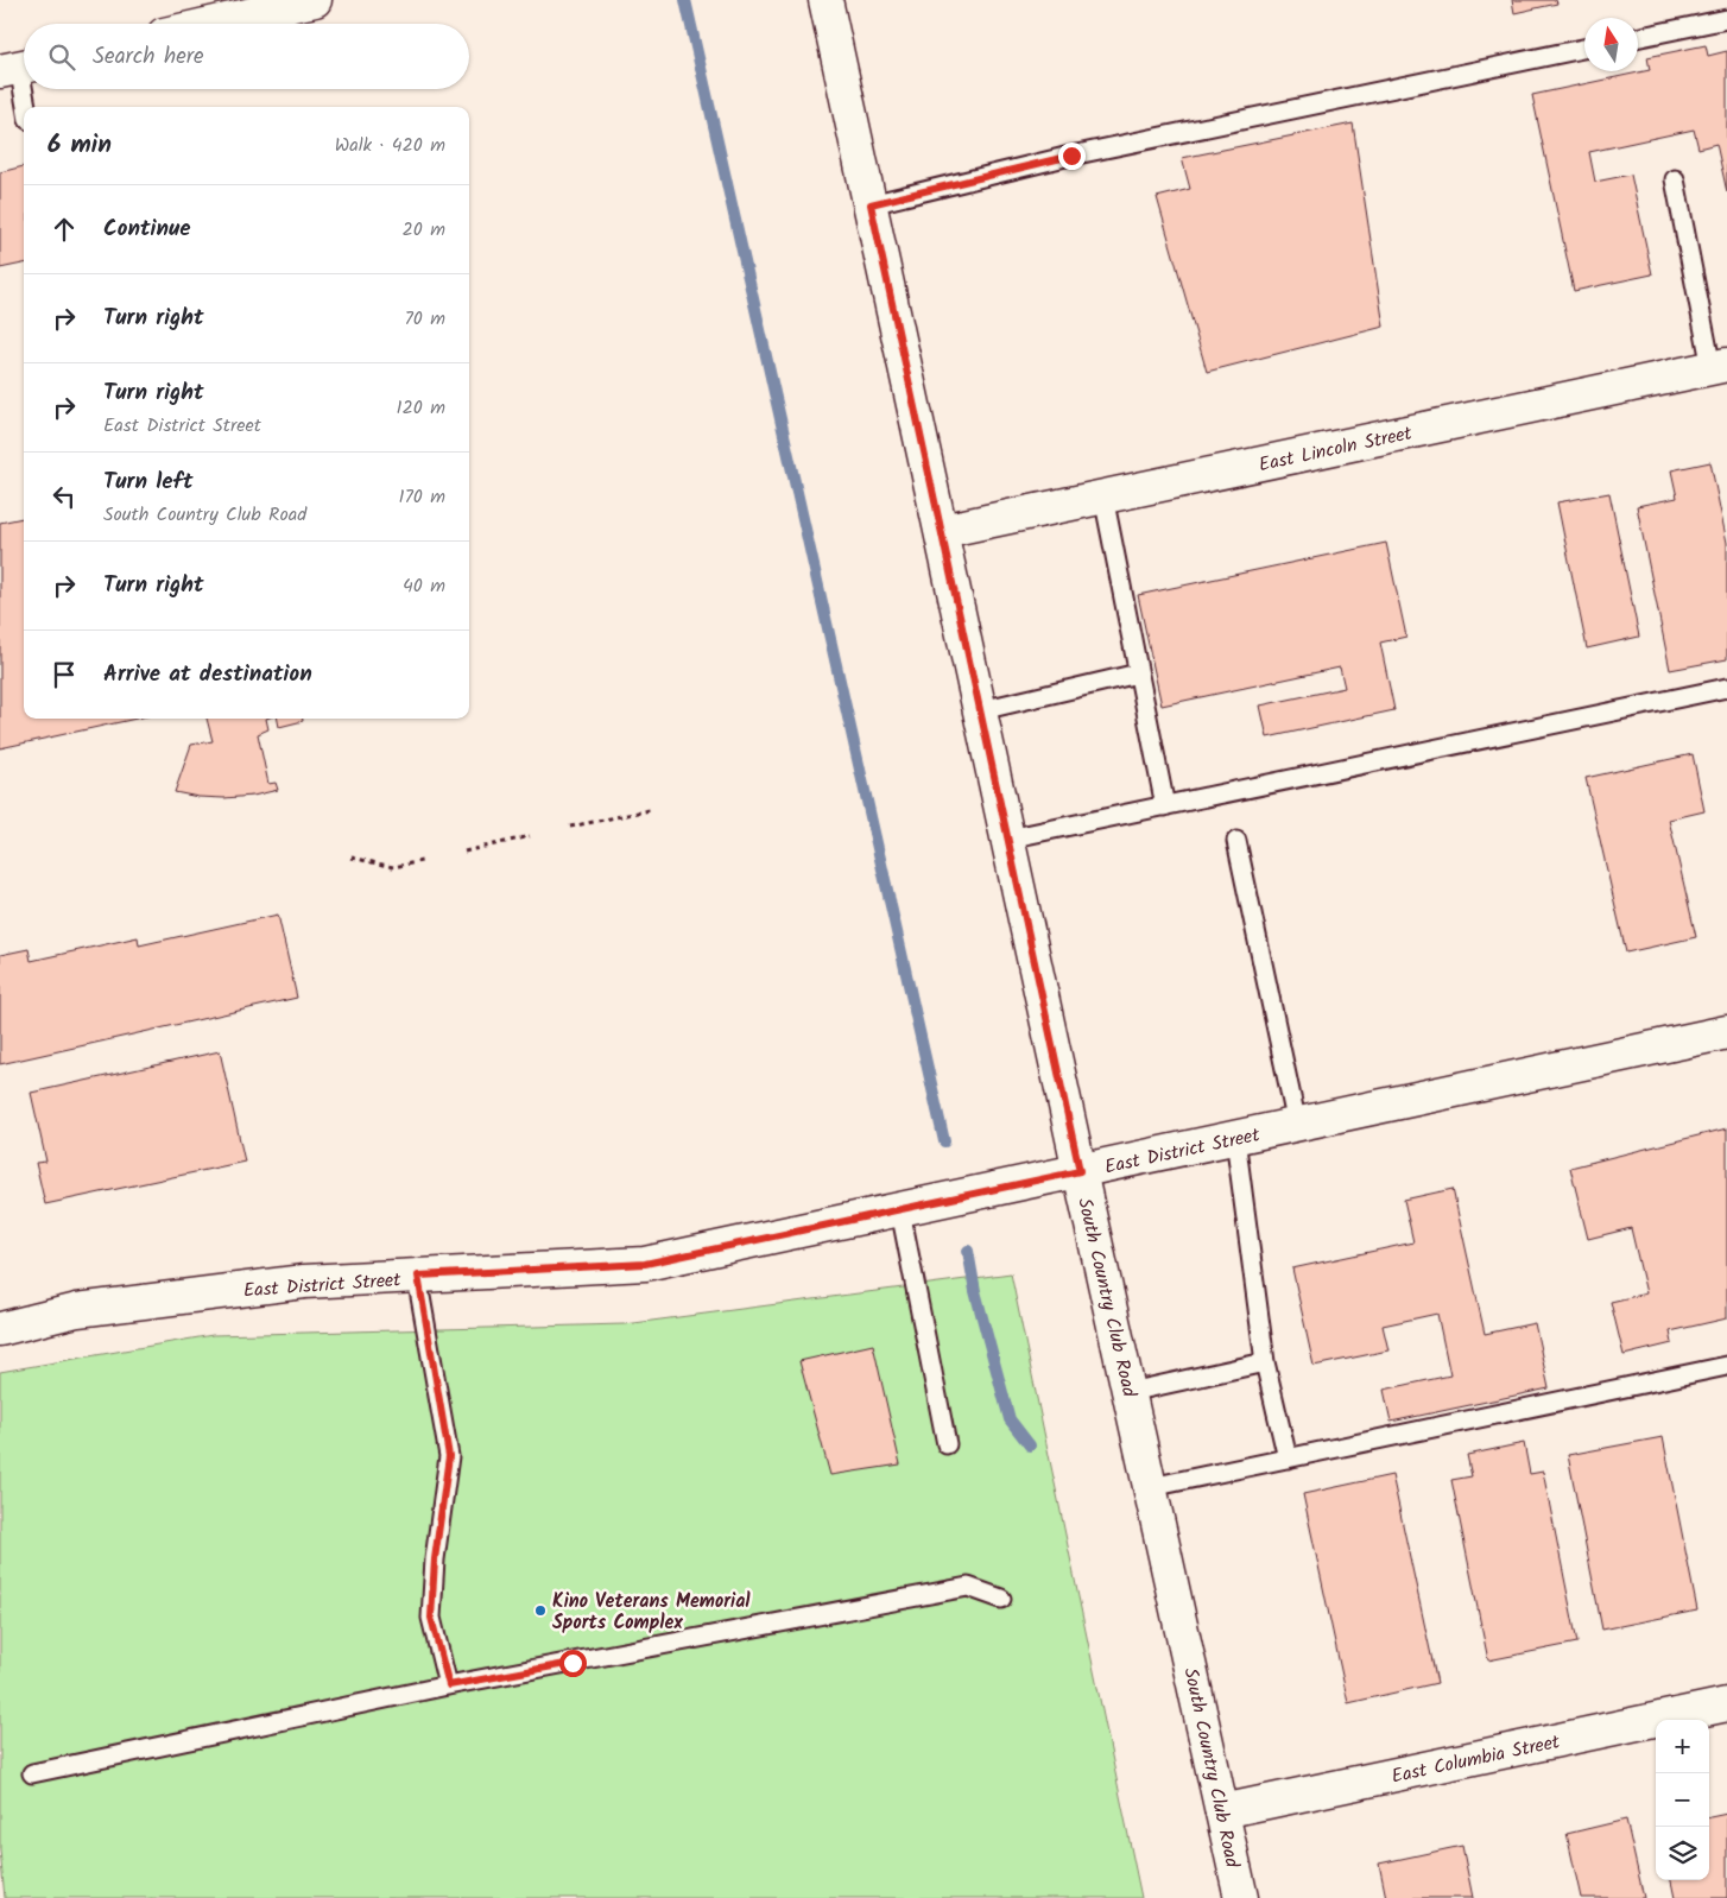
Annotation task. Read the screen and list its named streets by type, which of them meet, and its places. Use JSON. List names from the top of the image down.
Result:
{
  "streets": {
    "street": [
      "East Lincoln Street",
      "East District Street",
      "South Country Club Road",
      "East Columbia Street"
    ]
  },
  "crossings": [
    ["East Lincoln Street", "South Country Club Road"],
    ["East District Street", "South Country Club Road"],
    ["South Country Club Road", "East Columbia Street"]
  ],
  "places": ["Kino Veterans Memorial Sports Complex"],
  "north": "top",
  "page": {
    "search": "Search here",
    "heading": ["6 min", "Walk · 420 m"],
    "list": [
      ["Continue", "20 m"],
      ["Turn right", "70 m"],
      ["Turn right", "East District Street", "120 m"],
      ["Turn left", "South Country Club Road", "170 m"],
      ["Turn right", "40 m"],
      "Arrive at destination"
    ],
    "map_buttons": ["+", "−"]
  }
}
